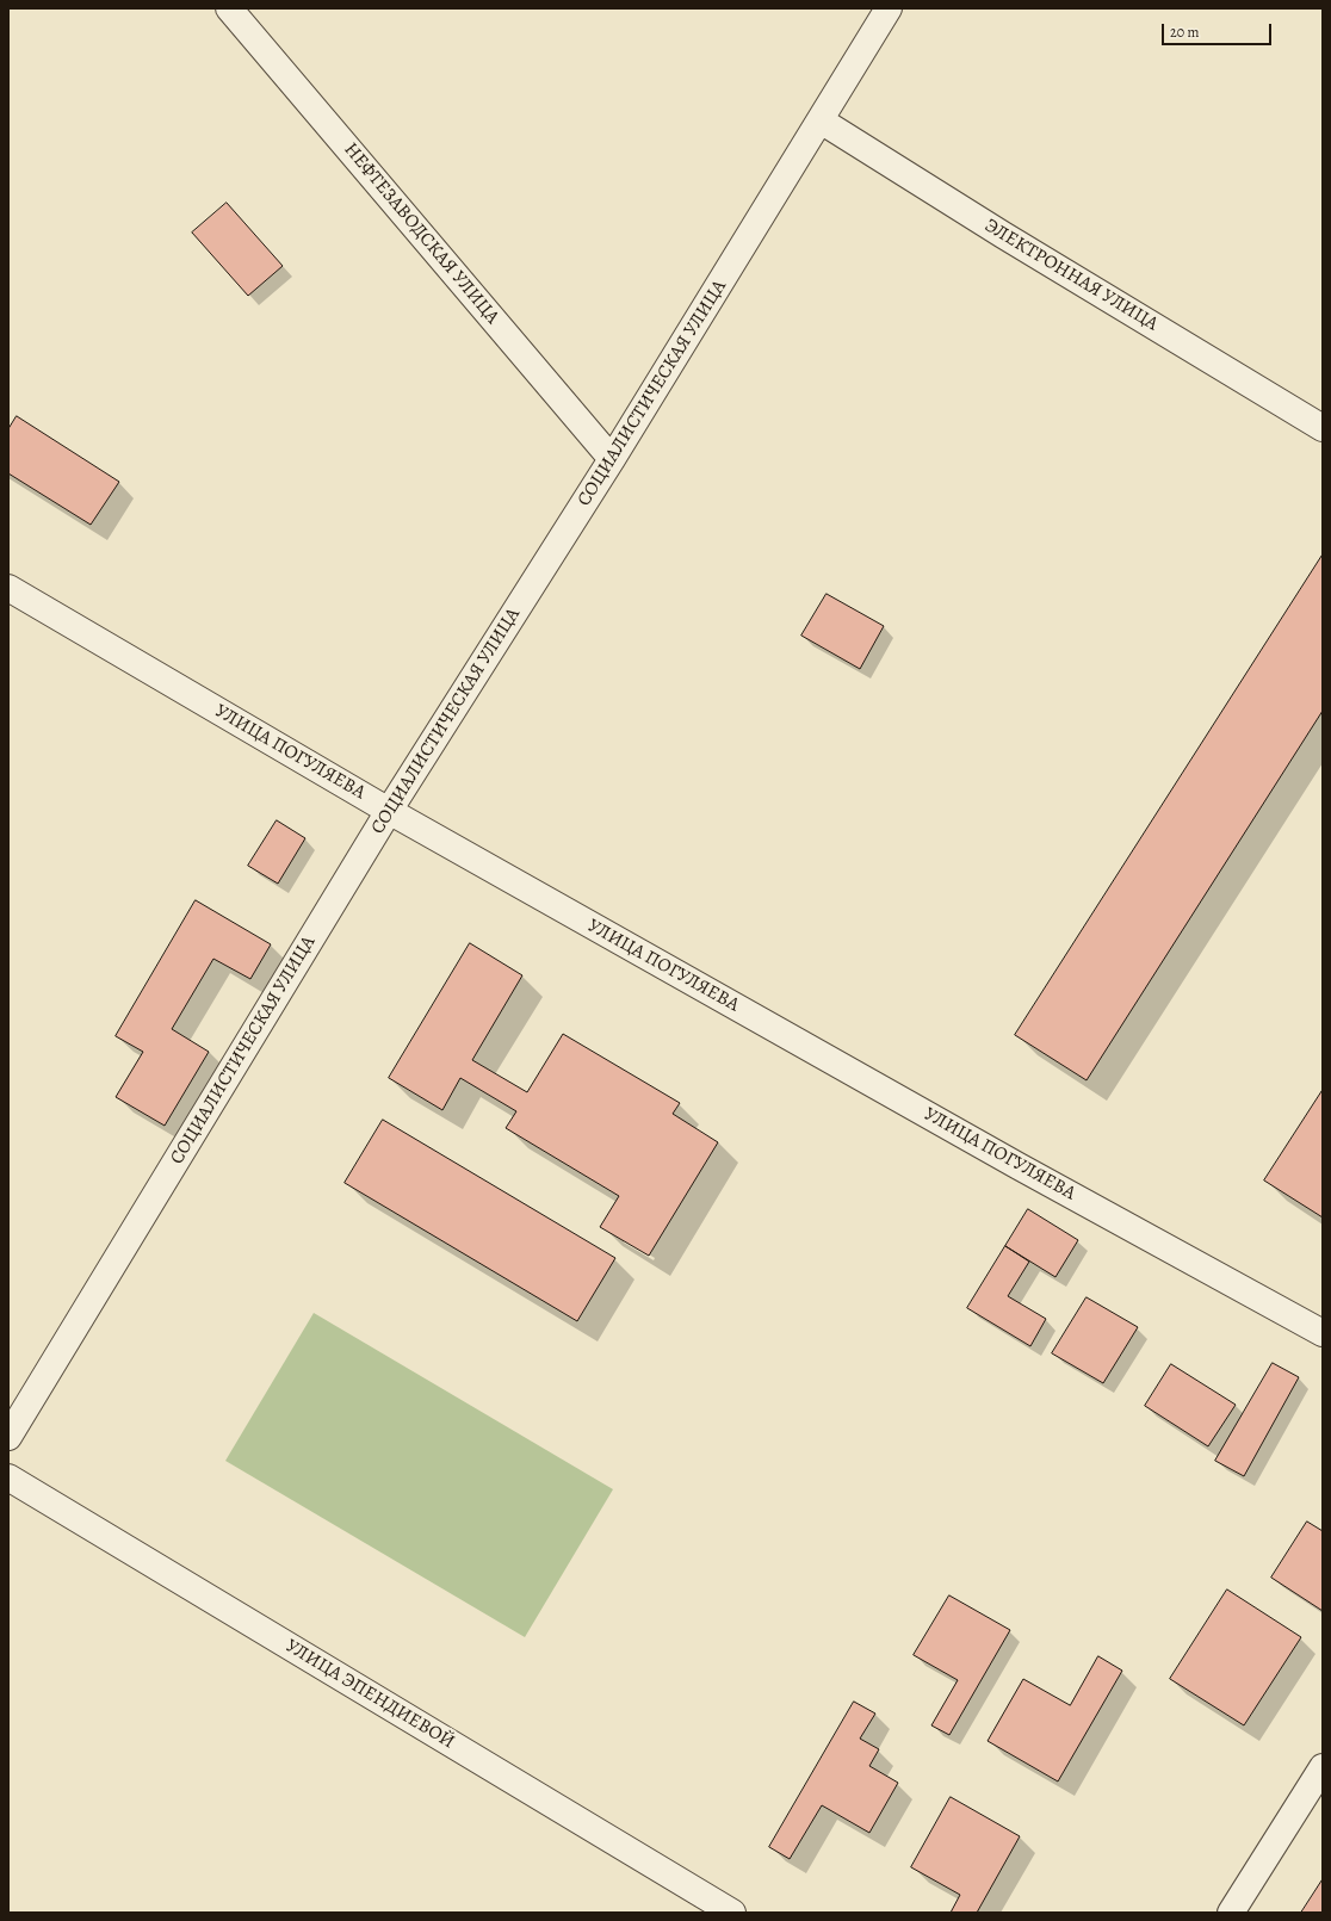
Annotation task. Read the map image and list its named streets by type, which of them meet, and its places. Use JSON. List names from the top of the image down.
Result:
{
  "streets": {
    "street": [
      "НЕФТЕЗАВОДСКАЯ УЛИЦА",
      "ЭЛЕКТРОННАЯ УЛИЦА",
      "СОЦИАЛИСТИЧЕСКАЯ УЛИЦА",
      "УЛИЦА ПОГУЛЯЕВА",
      "УЛИЦА ЭПЕНДИЕВОЙ"
    ]
  },
  "crossings": [
    ["НЕФТЕЗАВОДСКАЯ УЛИЦА", "СОЦИАЛИСТИЧЕСКАЯ УЛИЦА"],
    ["ЭЛЕКТРОННАЯ УЛИЦА", "СОЦИАЛИСТИЧЕСКАЯ УЛИЦА"],
    ["СОЦИАЛИСТИЧЕСКАЯ УЛИЦА", "УЛИЦА ПОГУЛЯЕВА"]
  ],
  "scale_bar": "20 m"
}
